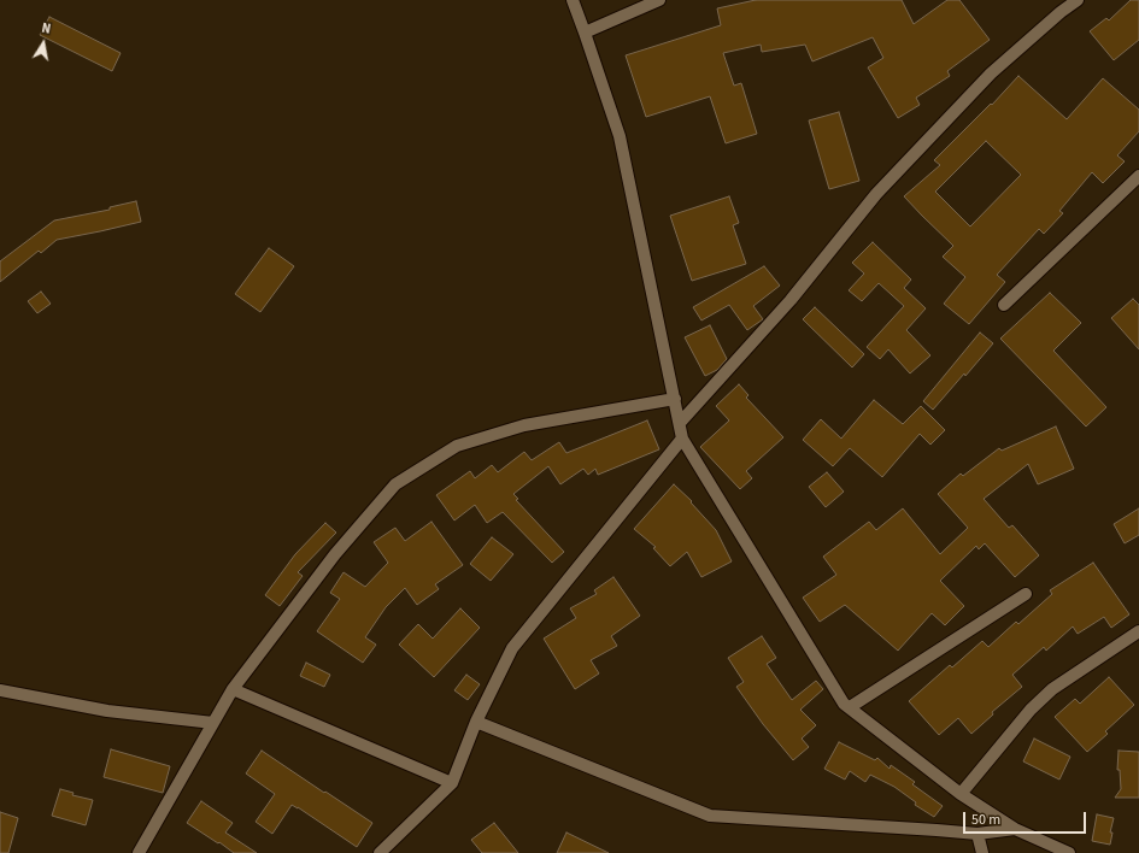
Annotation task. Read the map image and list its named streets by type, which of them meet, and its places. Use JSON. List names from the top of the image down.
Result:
{
  "scale_bar": "50 m",
  "north": "top"
}
